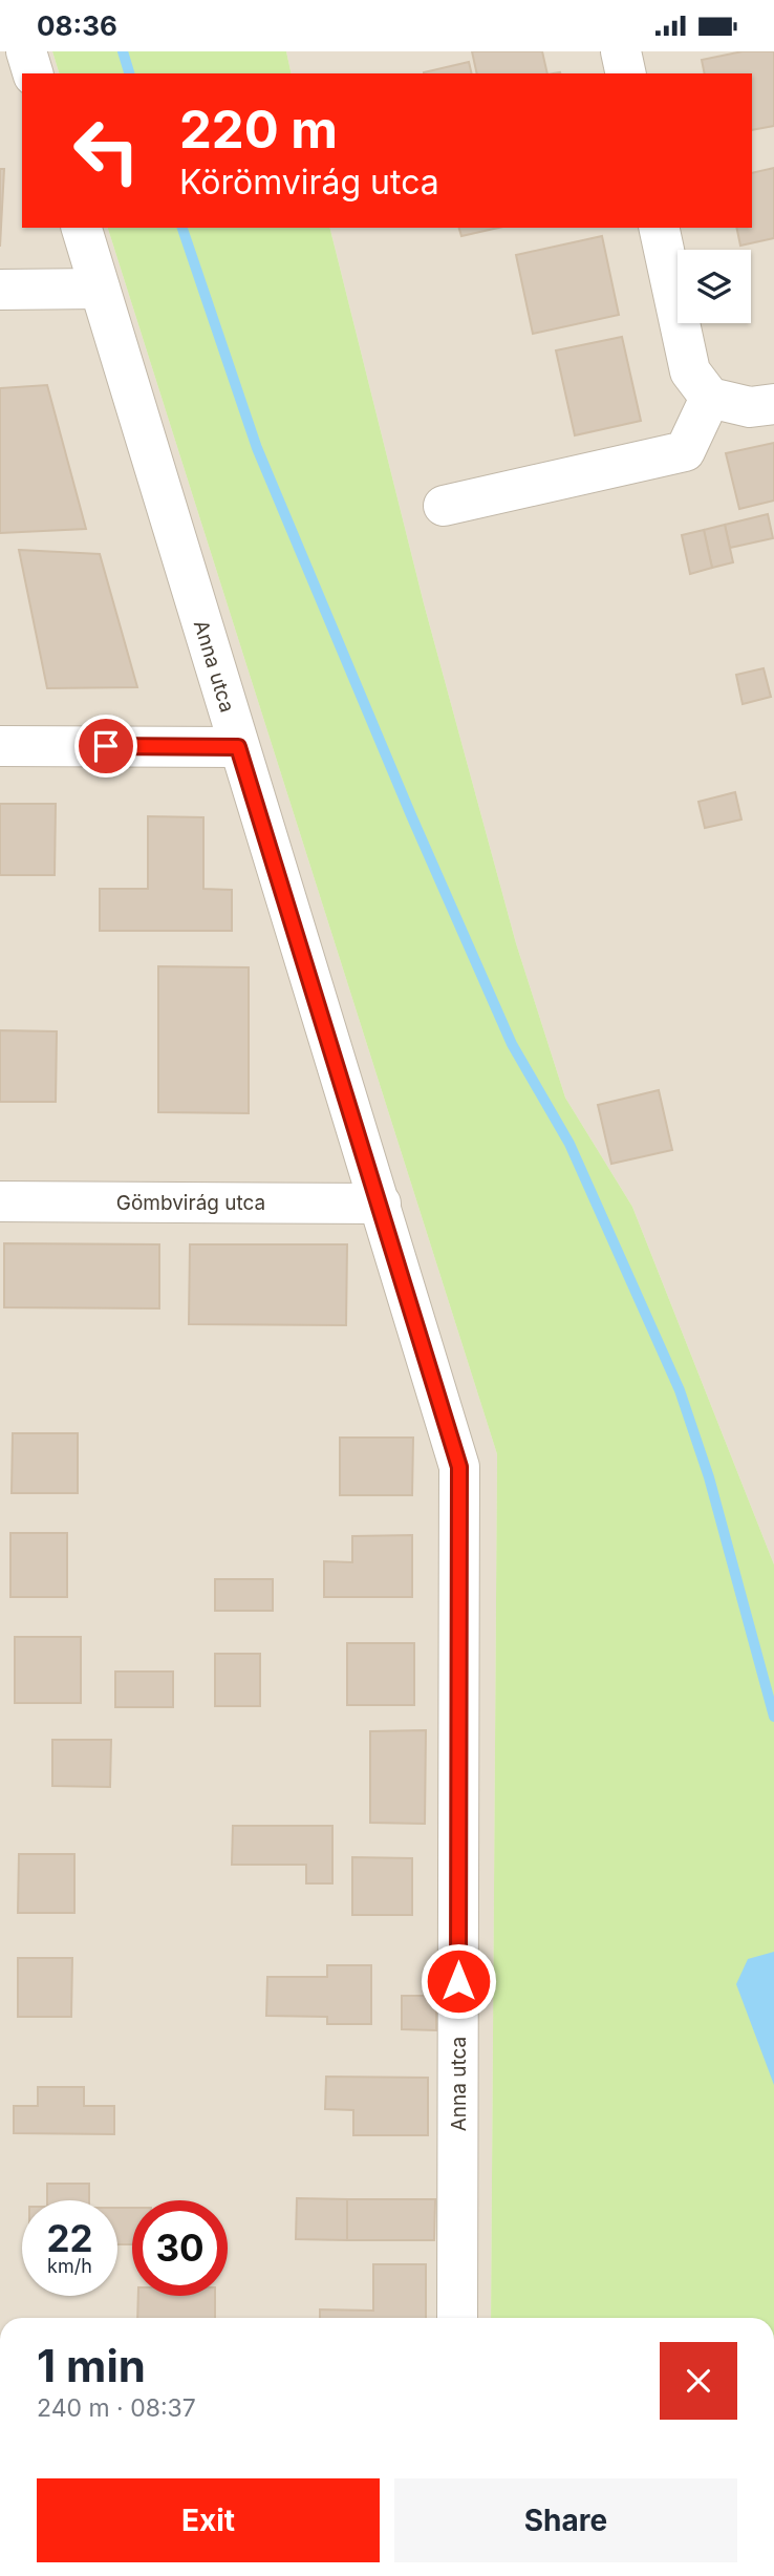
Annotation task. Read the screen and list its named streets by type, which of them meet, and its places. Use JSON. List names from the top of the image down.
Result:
{
  "streets": {
    "street": ["Anna utca", "Gömbvirág utca"]
  },
  "crossings": [
    ["Anna utca", "Gömbvirág utca"]
  ],
  "page": {
    "status": "08:36",
    "turn": ["220 m", "Körömvirág utca"],
    "speed": "22 km/h",
    "limit": "30",
    "heading": ["1 min", "240 m · 08:37"],
    "buttons": ["Exit", "Share"]
  }
}
